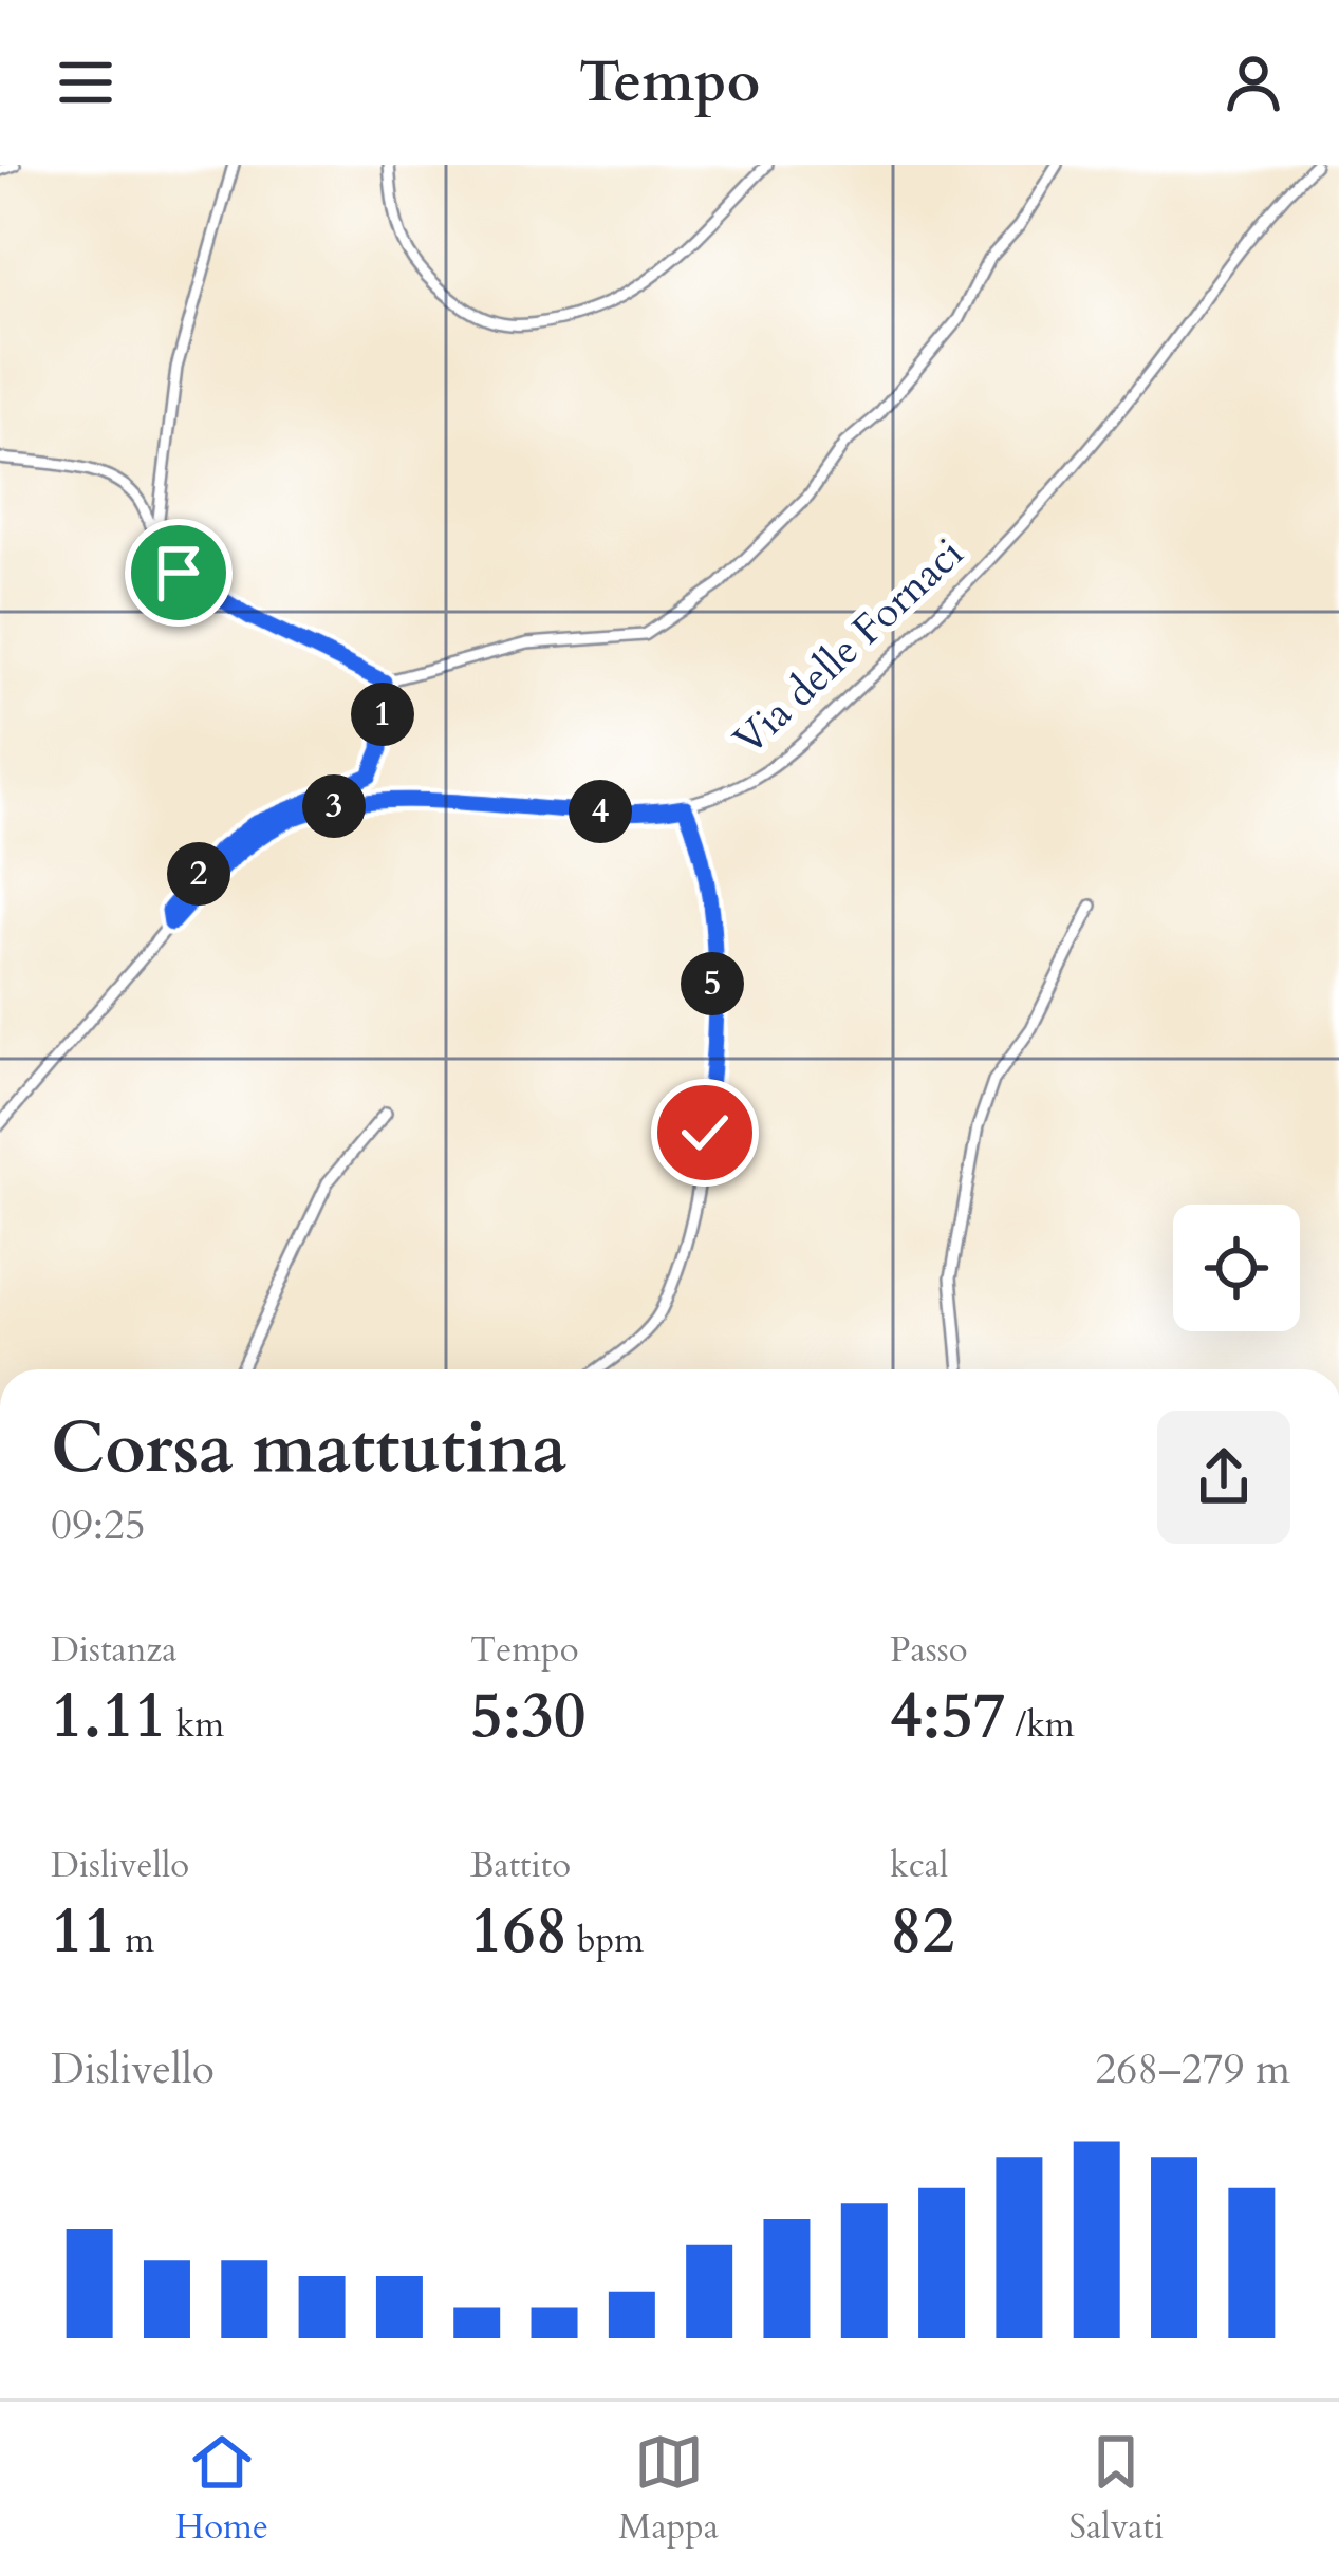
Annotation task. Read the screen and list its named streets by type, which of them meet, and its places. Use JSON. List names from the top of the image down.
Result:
{
  "streets": {
    "street": ["Via delle Fornaci"]
  },
  "page": {
    "header": "Tempo",
    "pins": [
      "1",
      "3",
      "4",
      "2",
      "5"
    ],
    "heading": ["Corsa mattutina", "09:25"],
    "stats": [
      ["Distanza", "1.11 km"],
      ["Tempo", "5:30"],
      ["Passo", "4:57 /km"],
      ["Dislivello", "11 m"],
      ["Battito", "168 bpm"],
      ["kcal", "82"]
    ],
    "chart": ["Dislivello", "268–279 m"],
    "tabs": ["Home", "Mappa", "Salvati"]
  }
}
